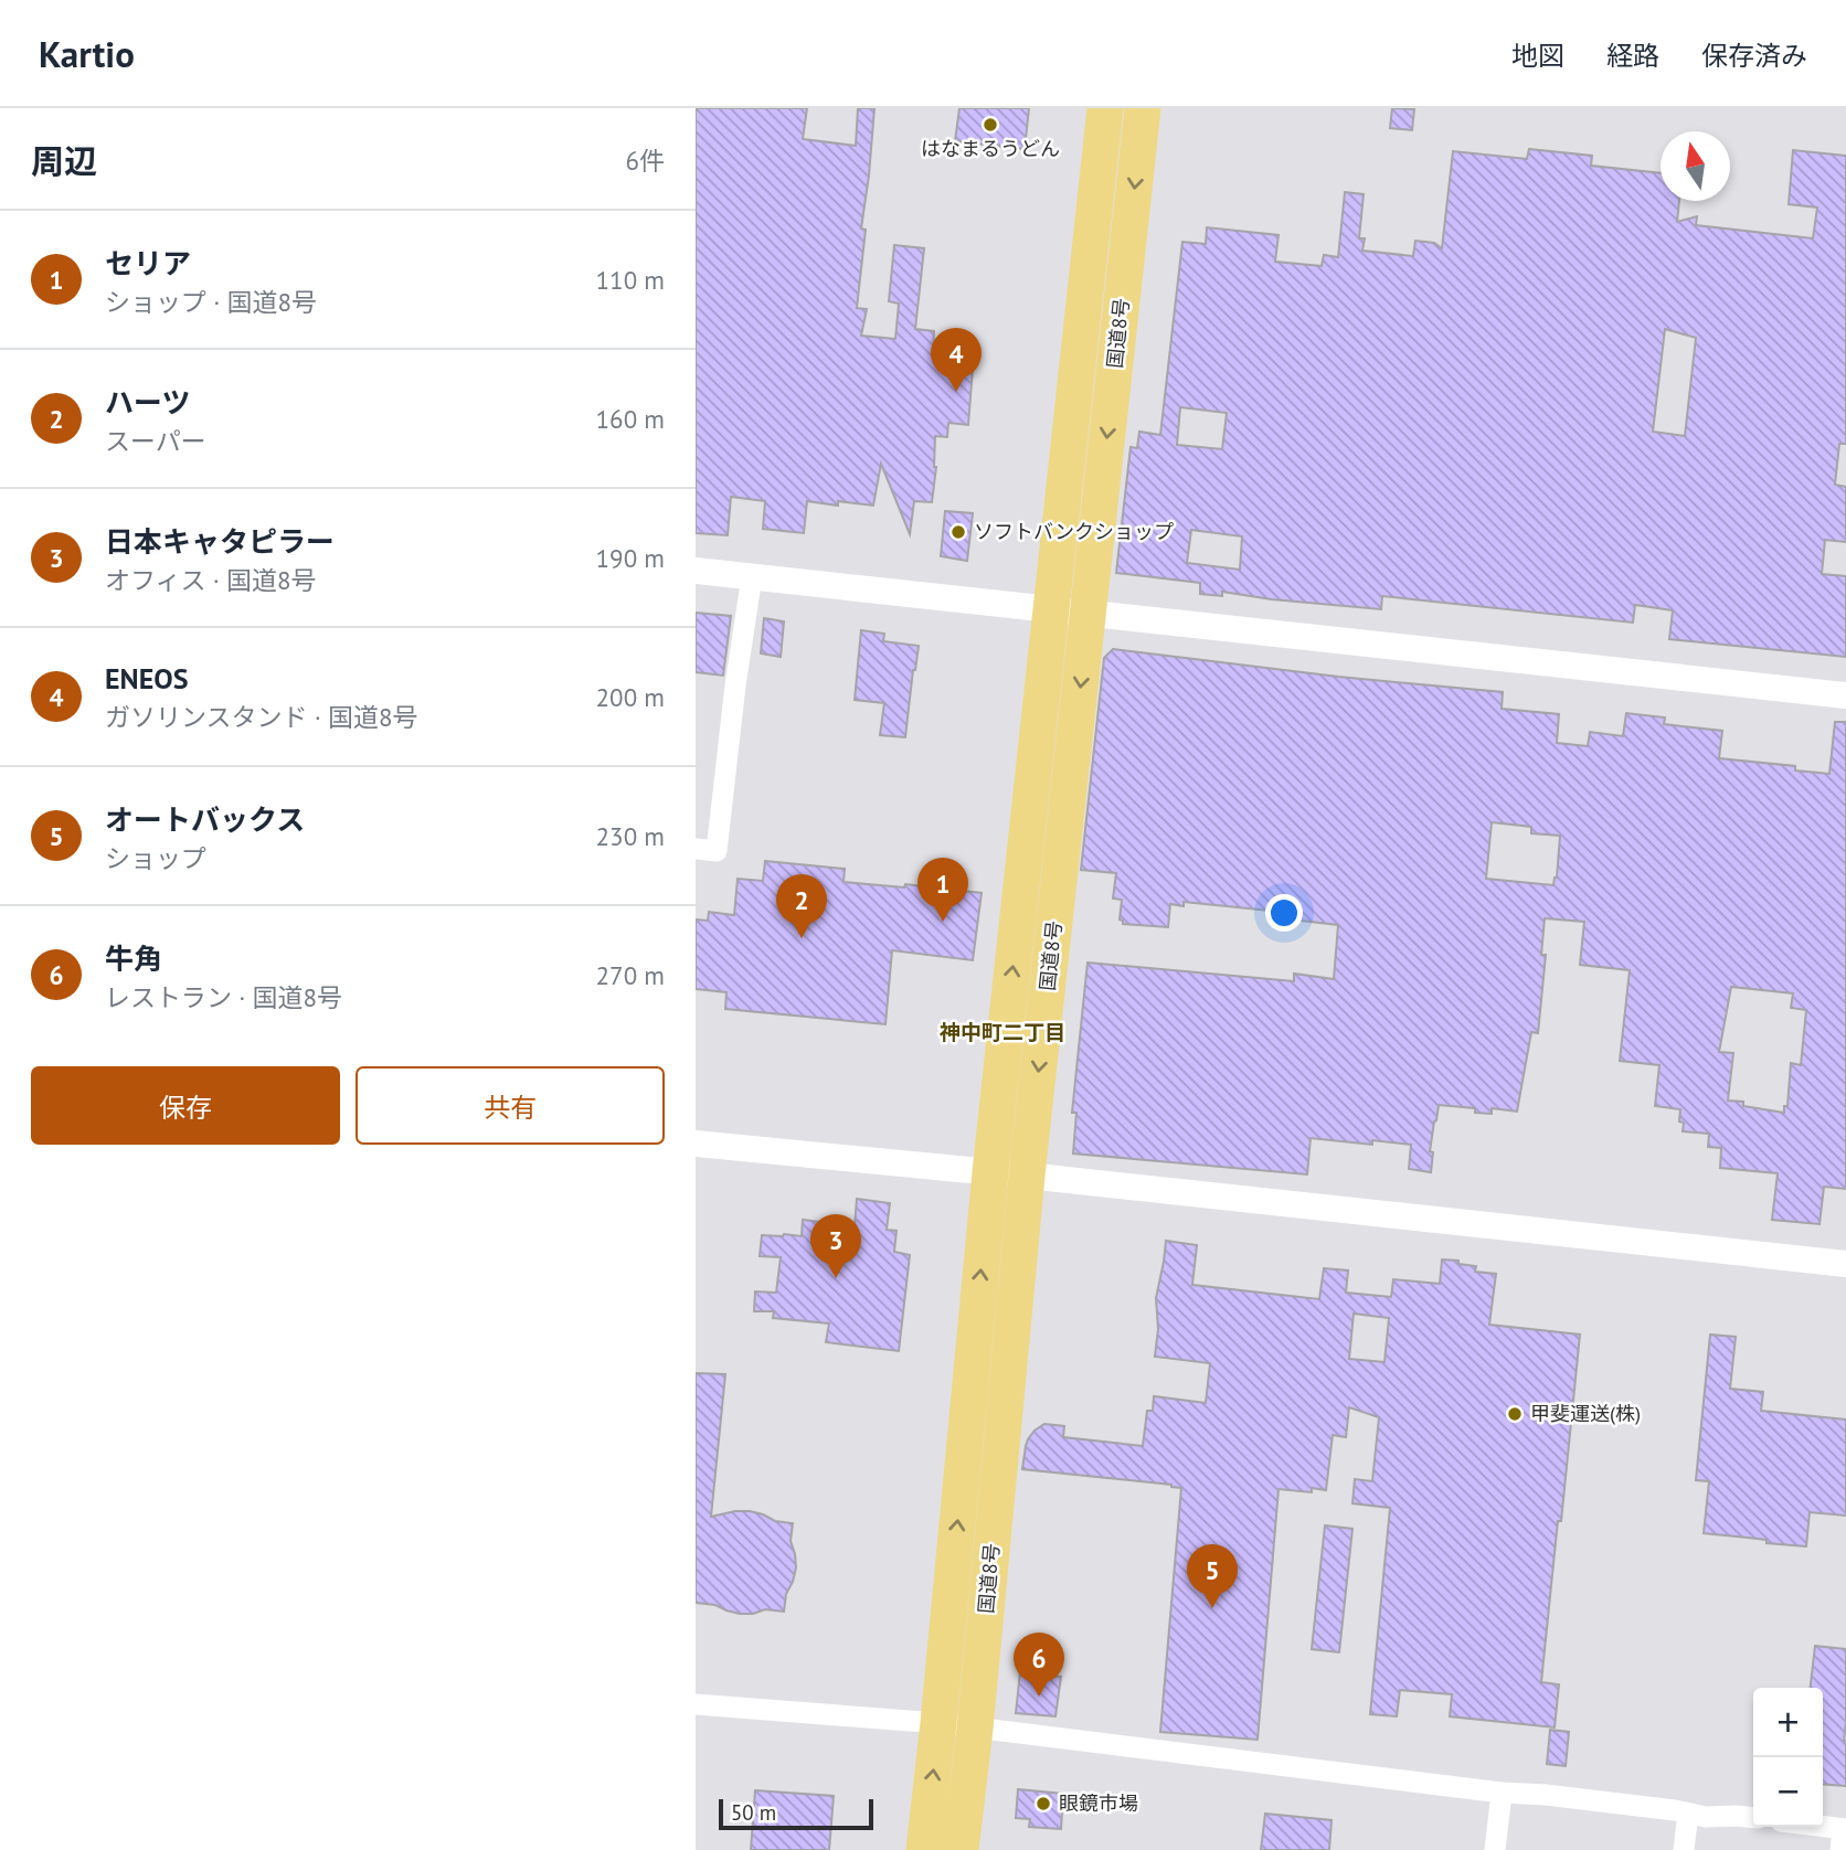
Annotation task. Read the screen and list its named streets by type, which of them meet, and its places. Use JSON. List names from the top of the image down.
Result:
{
  "streets": {
    "highway": ["国道8号"]
  },
  "districts": ["神中町二丁目"],
  "places": [
    "はなまるうどん",
    "ソフトバンクショップ",
    "甲斐運送(株)",
    "眼鏡市場"
  ],
  "scale_bar": "50 m",
  "north": "top",
  "page": {
    "header": "Kartio",
    "nav": ["地図", "経路", "保存済み"],
    "heading": ["周辺", "6件"],
    "list": [
      {
        "mark": "1",
        "name": "セリア",
        "note": "ショップ · 国道8号",
        "value": "110 m"
      },
      {
        "mark": "2",
        "name": "ハーツ",
        "note": "スーパー",
        "value": "160 m"
      },
      {
        "mark": "3",
        "name": "日本キャタピラー",
        "note": "オフィス · 国道8号",
        "value": "190 m"
      },
      {
        "mark": "4",
        "name": "ENEOS",
        "note": "ガソリンスタンド · 国道8号",
        "value": "200 m"
      },
      {
        "mark": "5",
        "name": "オートバックス",
        "note": "ショップ",
        "value": "230 m"
      },
      {
        "mark": "6",
        "name": "牛角",
        "note": "レストラン · 国道8号",
        "value": "270 m"
      }
    ],
    "pins": [
      "4",
      "1",
      "2",
      "3",
      "5",
      "6"
    ],
    "buttons": ["保存", "共有"],
    "map_buttons": ["+", "−"],
    "scale": "50 m"
  }
}
